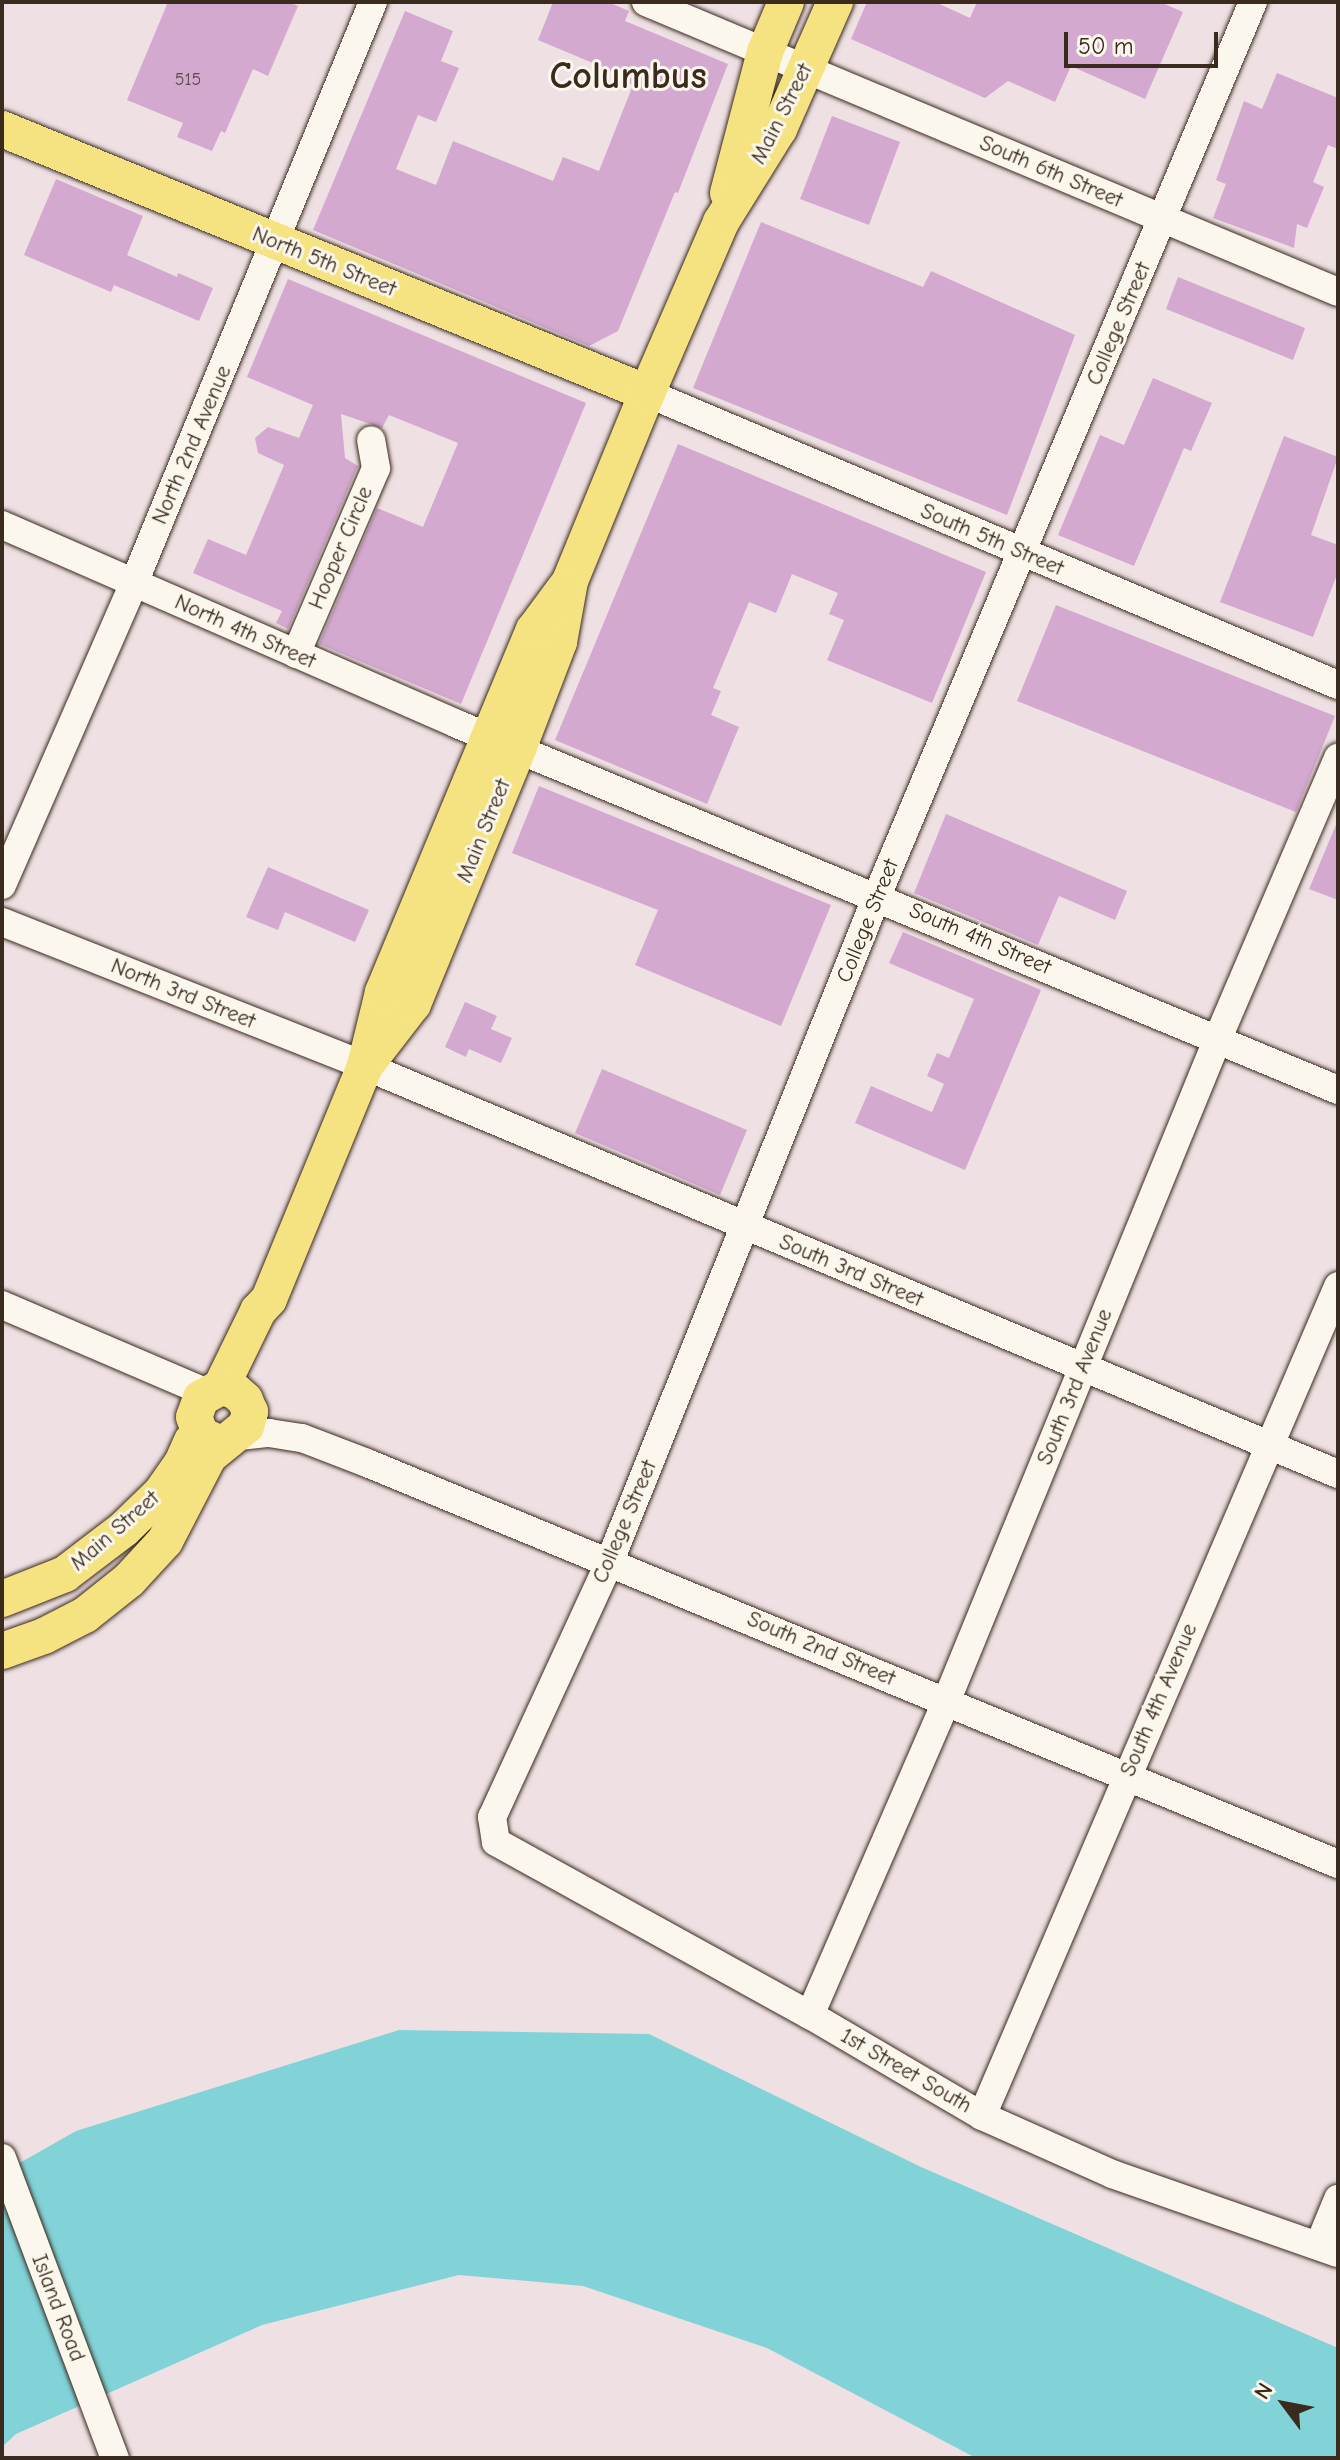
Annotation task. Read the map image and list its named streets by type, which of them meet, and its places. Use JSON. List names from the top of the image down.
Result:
{
  "streets": {
    "main road": ["Main Street", "North 5th Street"],
    "street": [
      "South 6th Street",
      "College Street",
      "North 2nd Avenue",
      "South 5th Street",
      "Hooper Circle",
      "North 4th Street",
      "South 4th Street",
      "North 3rd Street",
      "South 3rd Street",
      "South 3rd Avenue",
      "South 2nd Street",
      "South 4th Avenue",
      "1st Street South",
      "Island Road"
    ]
  },
  "crossings": [
    ["Main Street", "South 6th Street"],
    ["Main Street", "North 5th Street"],
    ["Main Street", "South 5th Street"],
    ["Main Street", "North 4th Street"],
    ["Main Street", "South 4th Street"],
    ["Main Street", "North 3rd Street"],
    ["Main Street", "South 3rd Street"],
    ["Main Street", "South 2nd Street"],
    ["South 6th Street", "College Street"],
    ["North 5th Street", "North 2nd Avenue"],
    ["North 5th Street", "South 5th Street"],
    ["College Street", "South 5th Street"],
    ["College Street", "South 4th Street"],
    ["College Street", "South 3rd Street"],
    ["College Street", "South 2nd Street"],
    ["College Street", "1st Street South"],
    ["North 2nd Avenue", "North 4th Street"],
    ["Hooper Circle", "North 4th Street"],
    ["North 4th Street", "South 4th Street"],
    ["South 4th Street", "South 3rd Avenue"],
    ["North 3rd Street", "South 3rd Street"],
    ["South 3rd Street", "South 3rd Avenue"],
    ["South 3rd Street", "South 4th Avenue"],
    ["South 3rd Avenue", "South 2nd Street"],
    ["South 3rd Avenue", "1st Street South"],
    ["South 2nd Street", "South 4th Avenue"],
    ["South 4th Avenue", "1st Street South"]
  ],
  "districts": ["Columbus"],
  "house_numbers": ["515"],
  "scale_bar": "50 m",
  "north": "top left"
}
